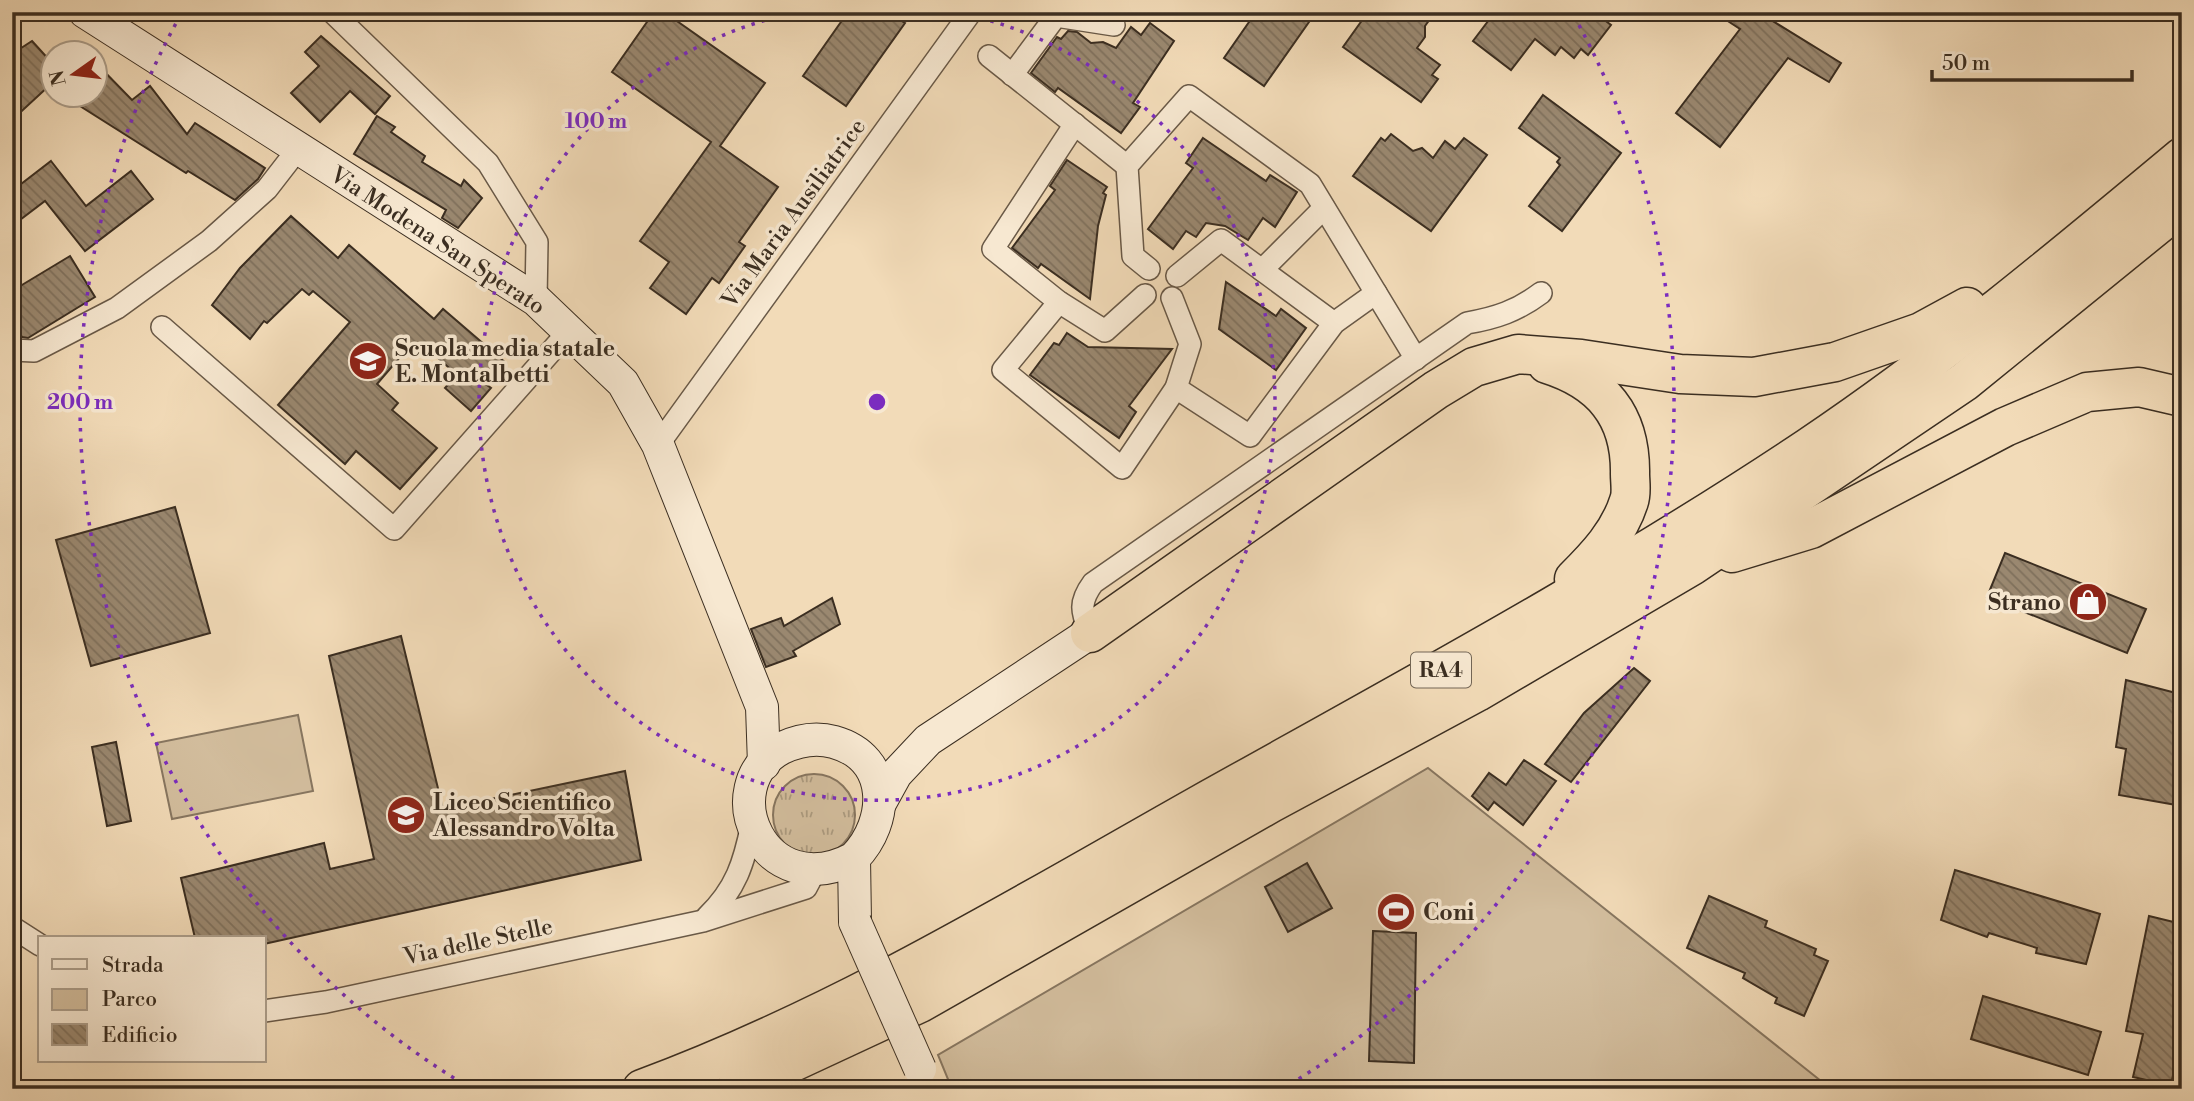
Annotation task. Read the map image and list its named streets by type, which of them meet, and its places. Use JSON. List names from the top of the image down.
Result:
{
  "streets": {
    "highway": ["RA4"],
    "street": ["Via Maria Ausiliatrice", "Via Modena San Sperato", "Via delle Stelle"]
  },
  "crossings": [
    ["Via Maria Ausiliatrice", "Via Modena San Sperato"]
  ],
  "places": {
    "school or university": ["Scuola media statale E. Montalbetti", "Liceo Scientifico Alessandro Volta"],
    "shop": ["Strano"],
    "sports": ["Coni"]
  },
  "legend": ["Strada", "Parco", "Edificio"],
  "scale_bar": "50 m",
  "north": "left",
  "rings": ["100 m", "200 m"]
}
